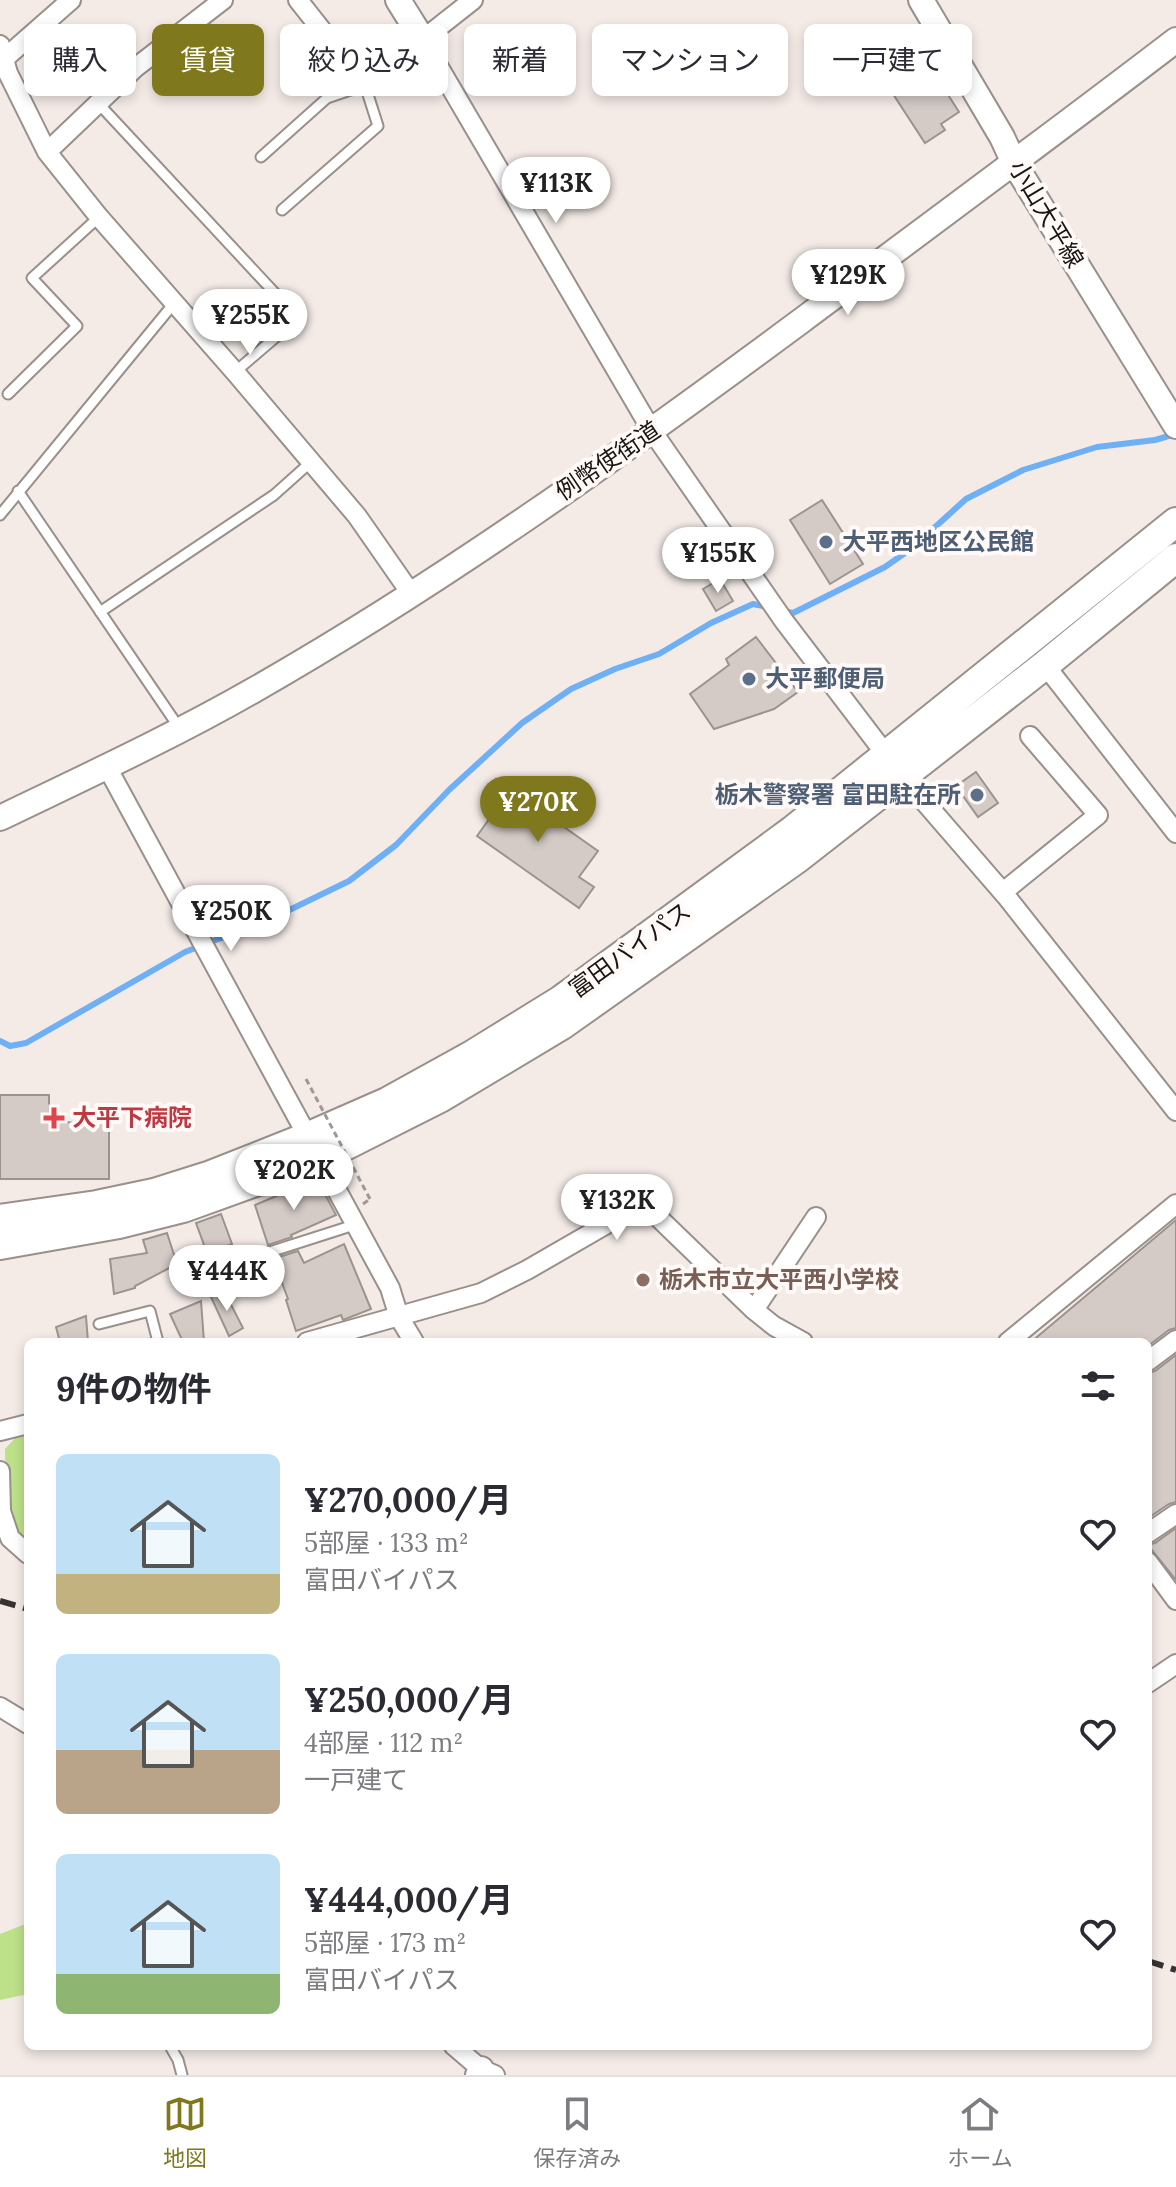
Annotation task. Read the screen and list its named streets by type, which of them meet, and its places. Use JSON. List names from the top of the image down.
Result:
{
  "streets": {
    "main road": ["富田バイパス"],
    "street": ["小山大平線", "例幣使街道"]
  },
  "crossings": [
    ["小山大平線", "例幣使街道"]
  ],
  "places": {
    "other": [
      "大平西地区公民館",
      "大平郵便局",
      "栃木警察署 富田駐在所",
      "栃木市立大平西小学校"
    ],
    "health": ["大平下病院"]
  },
  "page": {
    "chip": [
      "購入",
      "賃貸",
      "絞り込み",
      "新着",
      "マンション",
      "一戸建て"
    ],
    "price": [
      "¥113K",
      "¥129K",
      "¥255K",
      "¥155K",
      "¥270K",
      "¥250K",
      "¥202K",
      "¥132K",
      "¥444K"
    ],
    "heading": "9件の物件",
    "list": [
      {
        "name": "¥270,000/月",
        "note": "5部屋 · 133 m² · 富田バイパス"
      },
      {
        "name": "¥250,000/月",
        "note": "4部屋 · 112 m² · 一戸建て"
      },
      {
        "name": "¥444,000/月",
        "note": "5部屋 · 173 m² · 富田バイパス"
      }
    ],
    "tabs": ["地図", "保存済み", "ホーム"]
  }
}
